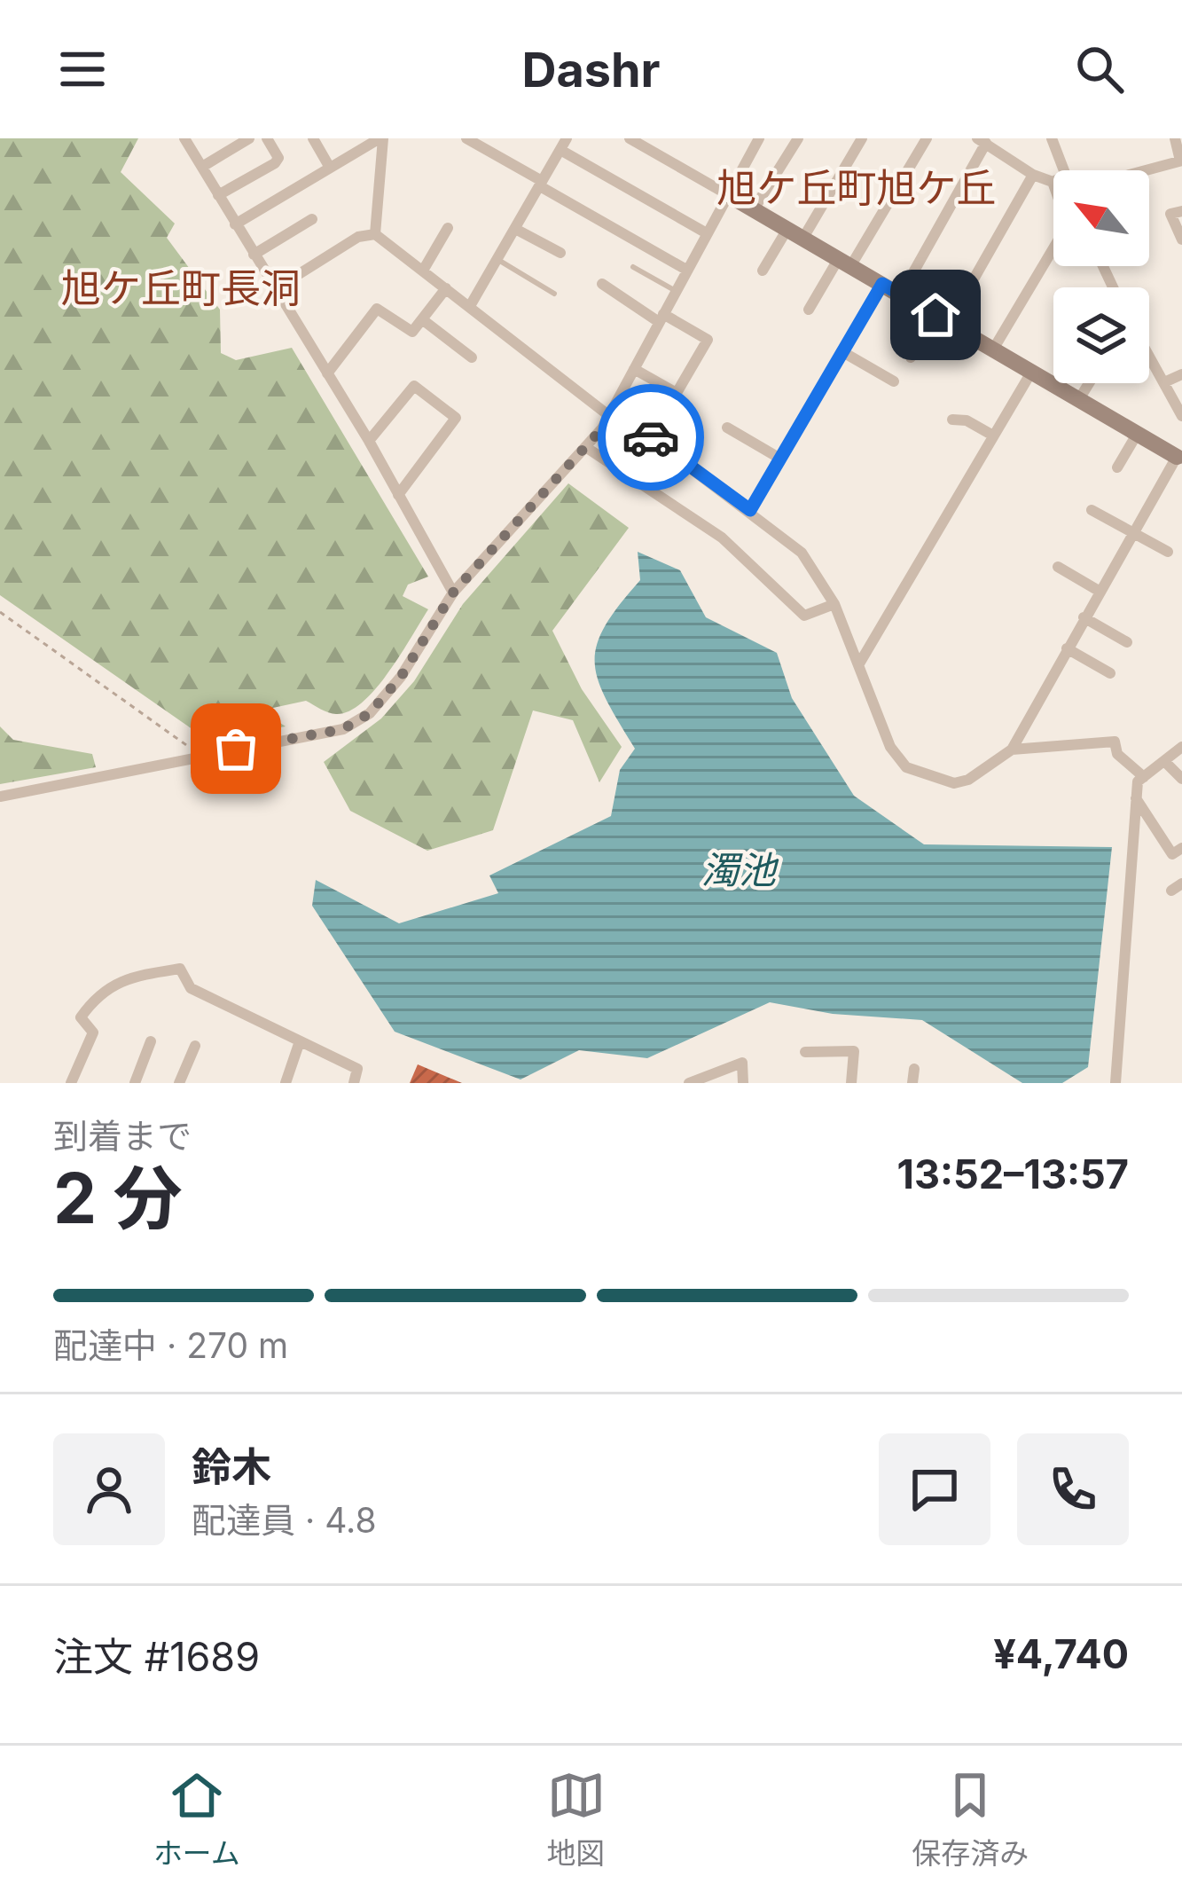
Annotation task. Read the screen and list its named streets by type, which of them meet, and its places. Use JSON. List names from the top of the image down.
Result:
{
  "districts": ["旭ケ丘町旭ケ丘", "旭ケ丘町長洞"],
  "water": ["濁池"],
  "north": "top left",
  "page": {
    "header": "Dashr",
    "heading": ["2 分", "到着まで", "13:52–13:57"],
    "panel": [
      "鈴木",
      "配達員 · 4.8",
      "注文 #1689",
      "¥4,740"
    ],
    "bar": "配達中 · 270 m",
    "tabs": ["ホーム", "地図", "保存済み"]
  }
}
